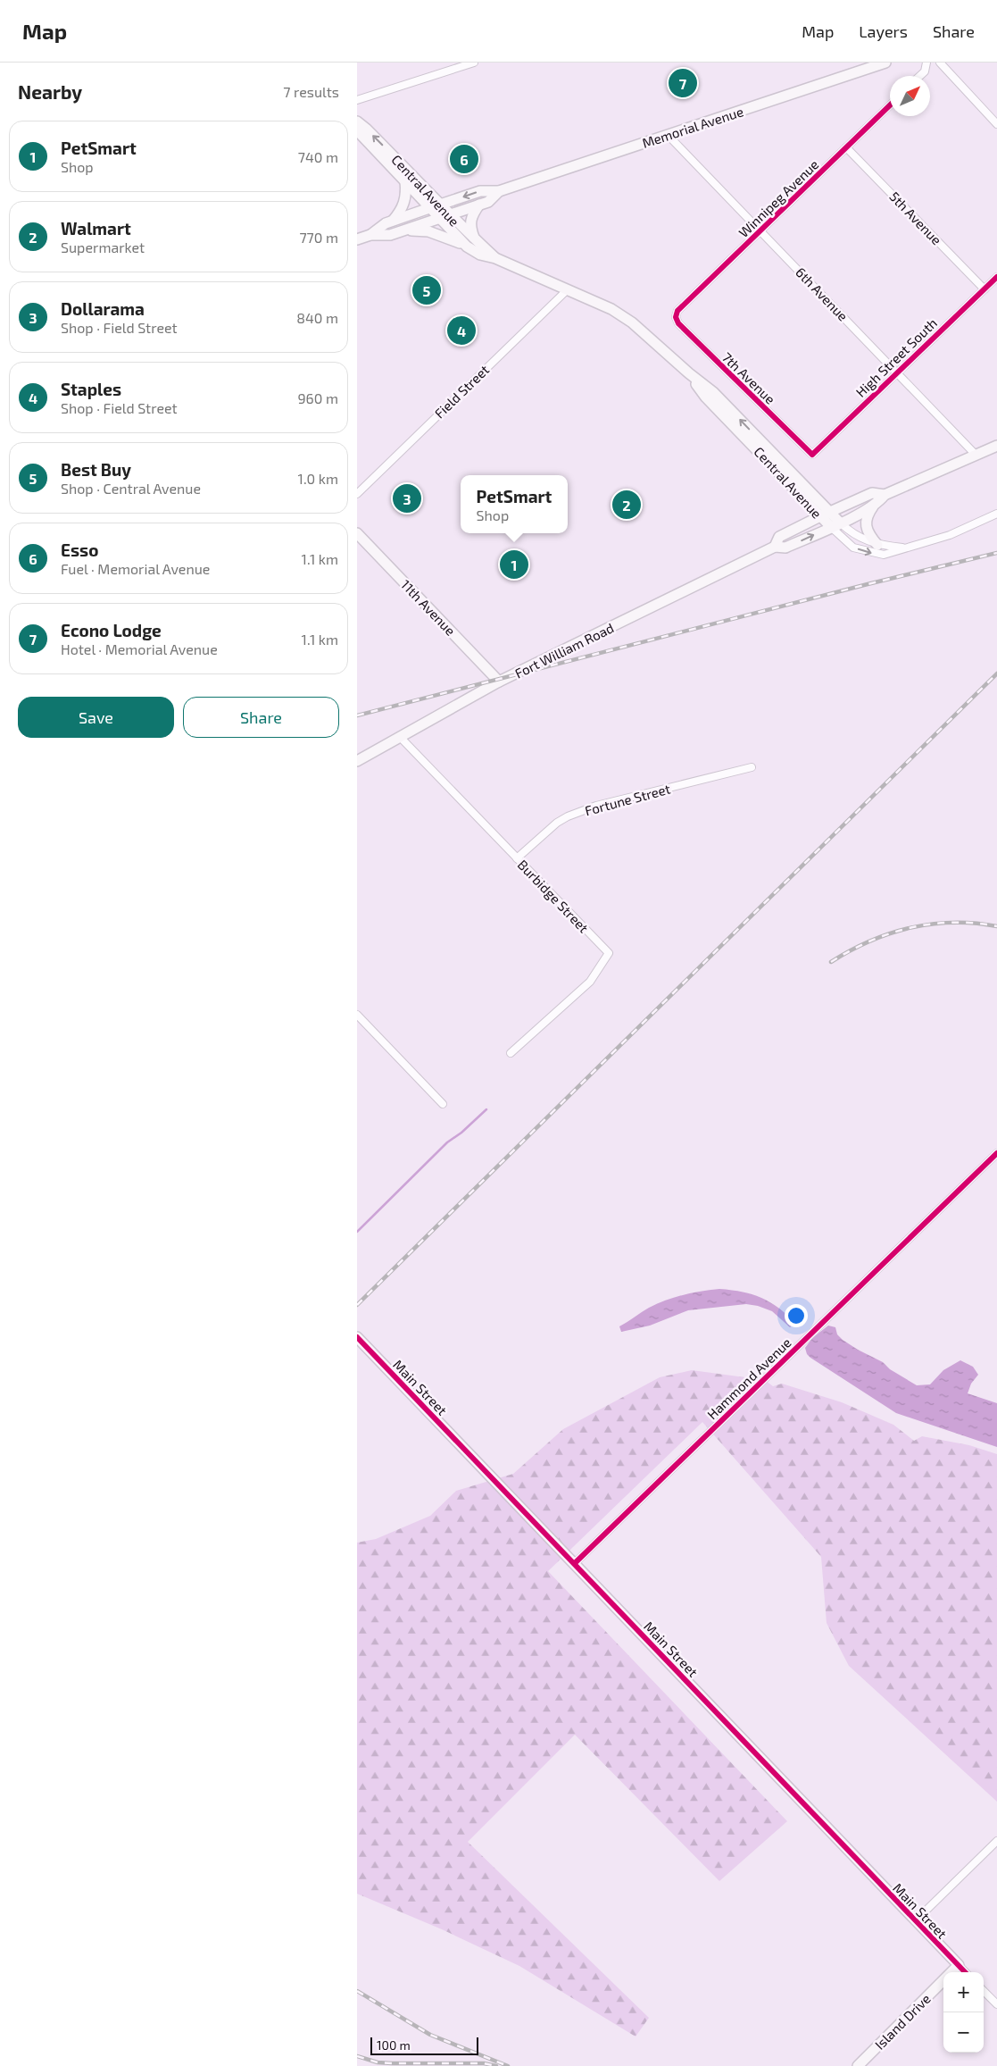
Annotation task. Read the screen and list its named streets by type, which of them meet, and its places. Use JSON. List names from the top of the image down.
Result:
{
  "streets": {
    "main road": [
      "Memorial Avenue",
      "Central Avenue",
      "11th Avenue",
      "Fort William Road",
      "Main Street",
      "Island Drive"
    ],
    "street": [
      "Winnipeg Avenue",
      "5th Avenue",
      "6th Avenue",
      "High Street South",
      "7th Avenue",
      "Field Street",
      "Fortune Street",
      "Burbidge Street",
      "Hammond Avenue"
    ]
  },
  "crossings": [
    ["Memorial Avenue", "Central Avenue"],
    ["Memorial Avenue", "6th Avenue"],
    ["Central Avenue", "Field Street"],
    ["Central Avenue", "Fort William Road"],
    ["Winnipeg Avenue", "5th Avenue"],
    ["Winnipeg Avenue", "6th Avenue"],
    ["Winnipeg Avenue", "7th Avenue"],
    ["5th Avenue", "High Street South"],
    ["6th Avenue", "High Street South"],
    ["6th Avenue", "Fort William Road"],
    ["High Street South", "7th Avenue"],
    ["11th Avenue", "Fort William Road"],
    ["Fort William Road", "Burbidge Street"],
    ["Fortune Street", "Burbidge Street"],
    ["Hammond Avenue", "Main Street"],
    ["Main Street", "Island Drive"]
  ],
  "scale_bar": "100 m",
  "north": "top right",
  "page": {
    "header": "Map",
    "nav": ["Map", "Layers", "Share"],
    "heading": ["Nearby", "7 results"],
    "pins": [
      "7",
      "6",
      "5",
      "4",
      "3",
      "2",
      "1"
    ],
    "list": [
      {
        "mark": "1",
        "name": "PetSmart",
        "note": "Shop",
        "value": "740 m"
      },
      {
        "mark": "2",
        "name": "Walmart",
        "note": "Supermarket",
        "value": "770 m"
      },
      {
        "mark": "3",
        "name": "Dollarama",
        "note": "Shop · Field Street",
        "value": "840 m"
      },
      {
        "mark": "4",
        "name": "Staples",
        "note": "Shop · Field Street",
        "value": "960 m"
      },
      {
        "mark": "5",
        "name": "Best Buy",
        "note": "Shop · Central Avenue",
        "value": "1.0 km"
      },
      {
        "mark": "6",
        "name": "Esso",
        "note": "Fuel · Memorial Avenue",
        "value": "1.1 km"
      },
      {
        "mark": "7",
        "name": "Econo Lodge",
        "note": "Hotel · Memorial Avenue",
        "value": "1.1 km"
      }
    ],
    "popup": ["PetSmart", "Shop"],
    "buttons": ["Save", "Share"],
    "map_buttons": ["+", "−"],
    "scale": "100 m"
  }
}
